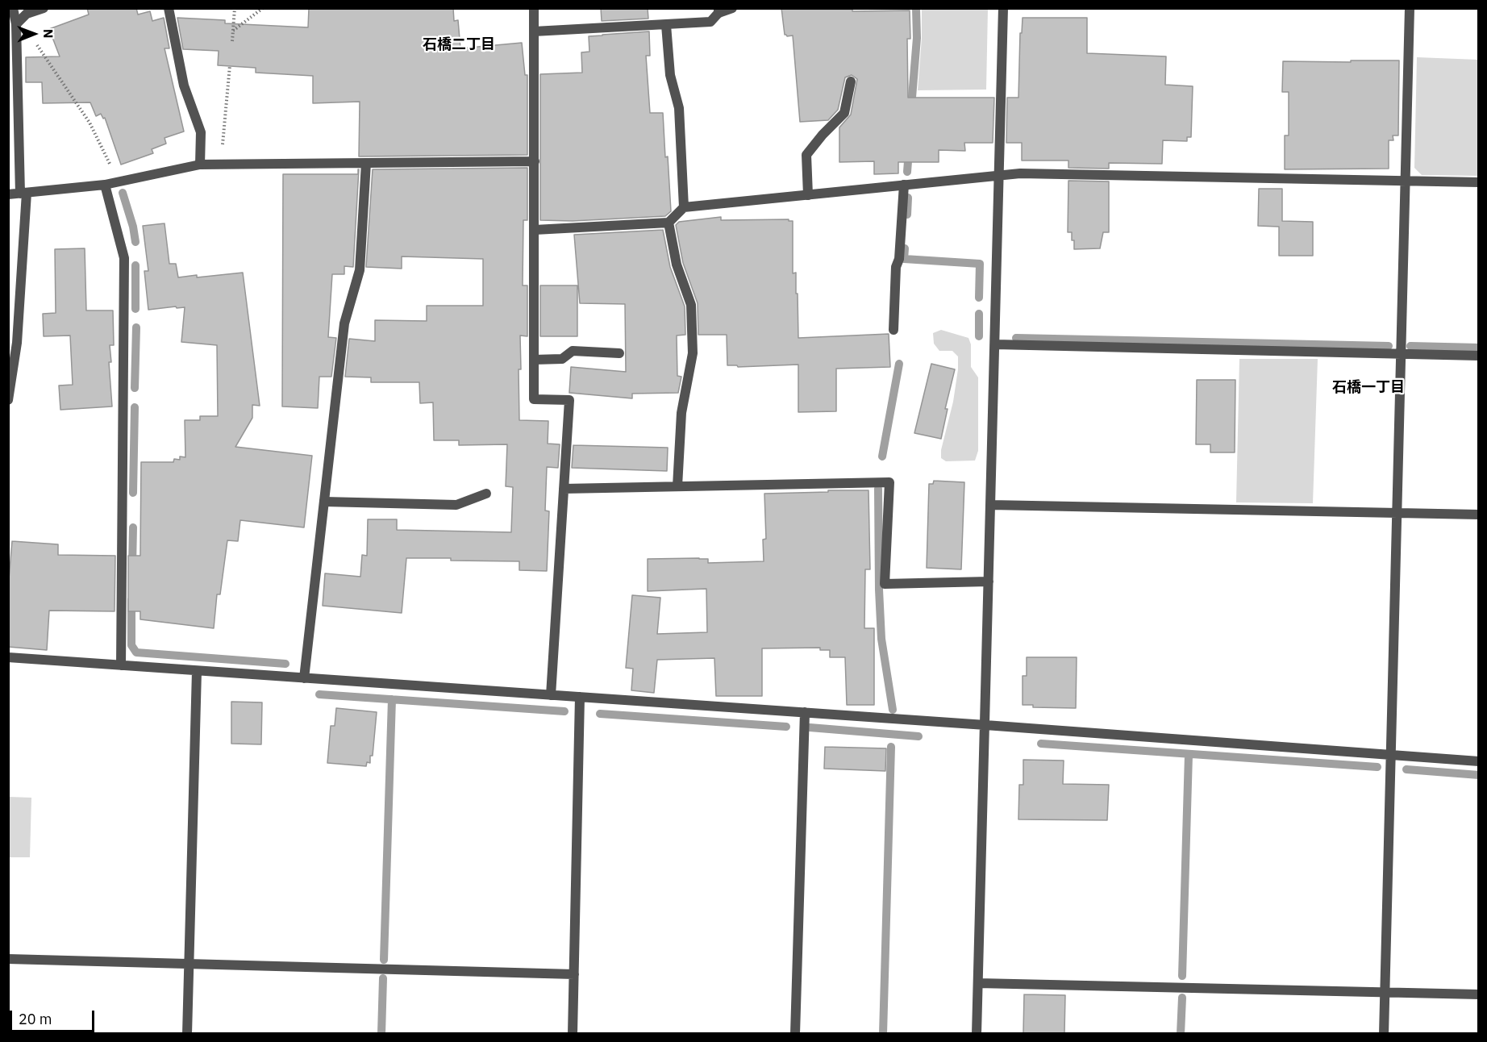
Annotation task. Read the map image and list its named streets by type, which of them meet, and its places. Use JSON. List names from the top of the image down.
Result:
{
  "districts": ["石橋二丁目", "石橋一丁目"],
  "scale_bar": "20 m",
  "north": "right"
}
